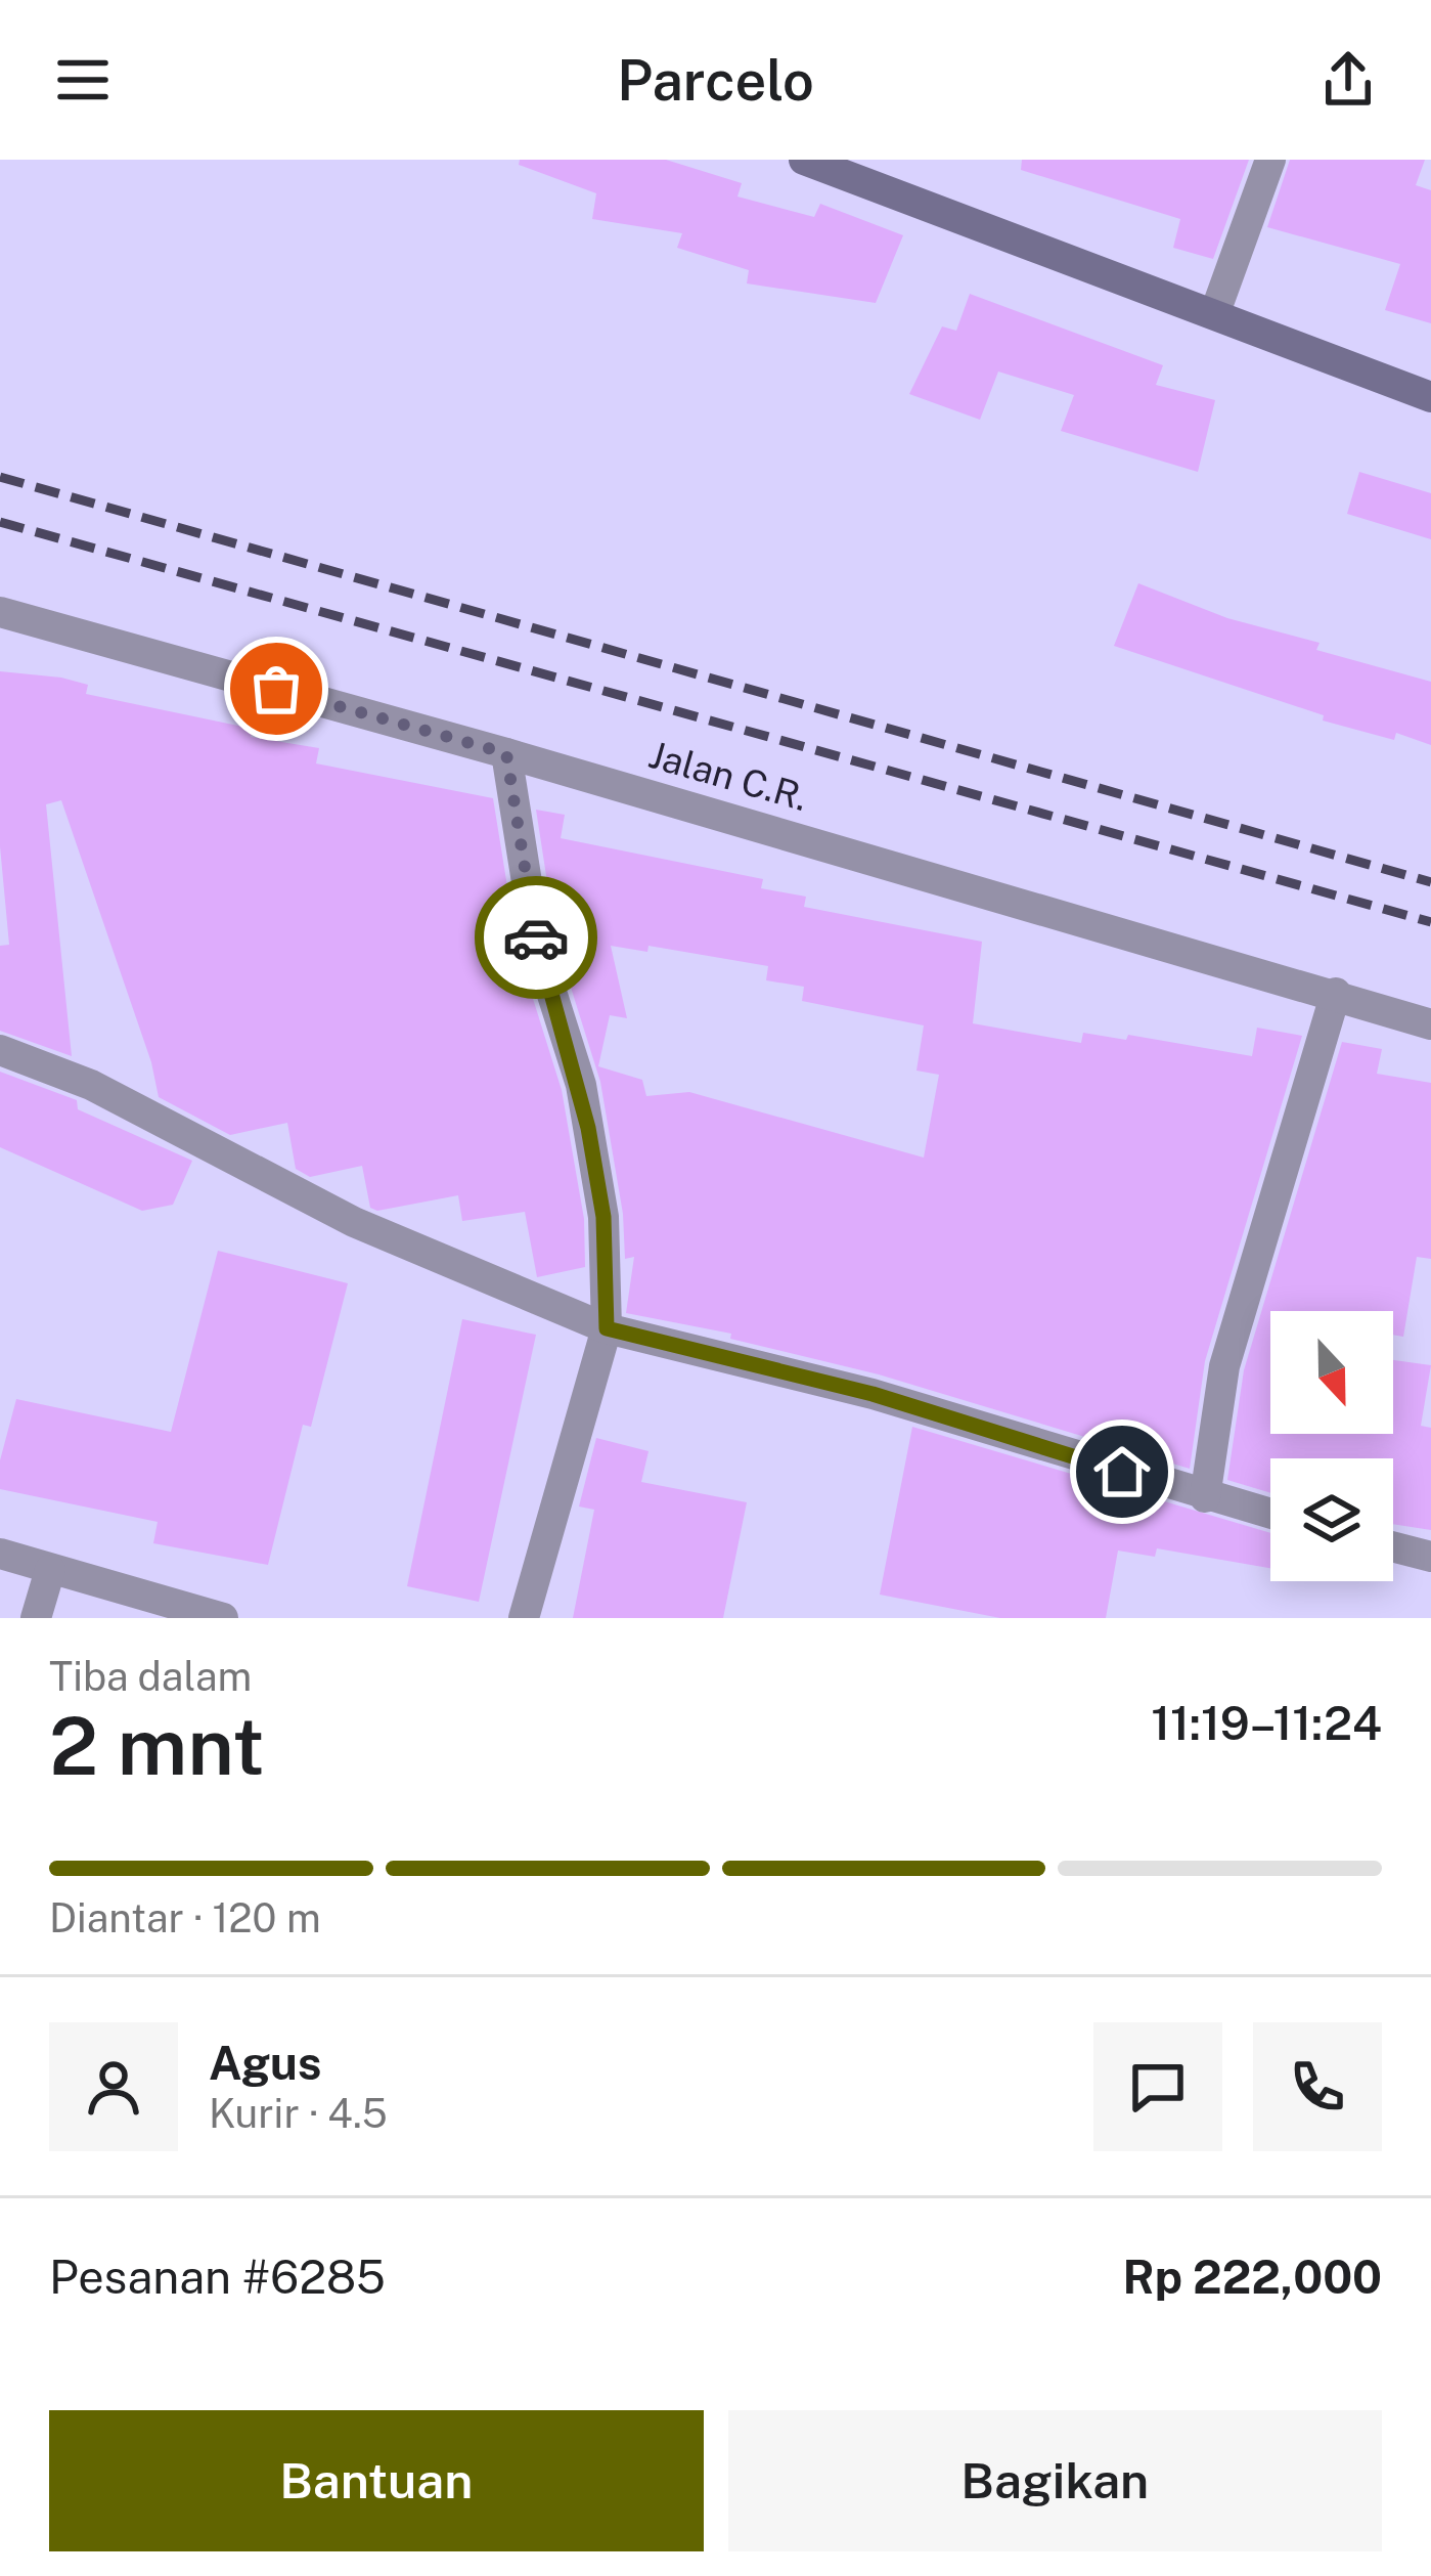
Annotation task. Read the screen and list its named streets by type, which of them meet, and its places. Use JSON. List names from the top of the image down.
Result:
{
  "streets": {
    "street": ["Jalan C.R."]
  },
  "north": "bottom",
  "page": {
    "header": "Parcelo",
    "heading": ["2 mnt", "Tiba dalam", "11:19–11:24"],
    "panel": [
      "Agus",
      "Kurir · 4.5",
      "Pesanan #6285",
      "Rp 222,000"
    ],
    "bar": "Diantar · 120 m",
    "buttons": ["Bantuan", "Bagikan"]
  }
}
